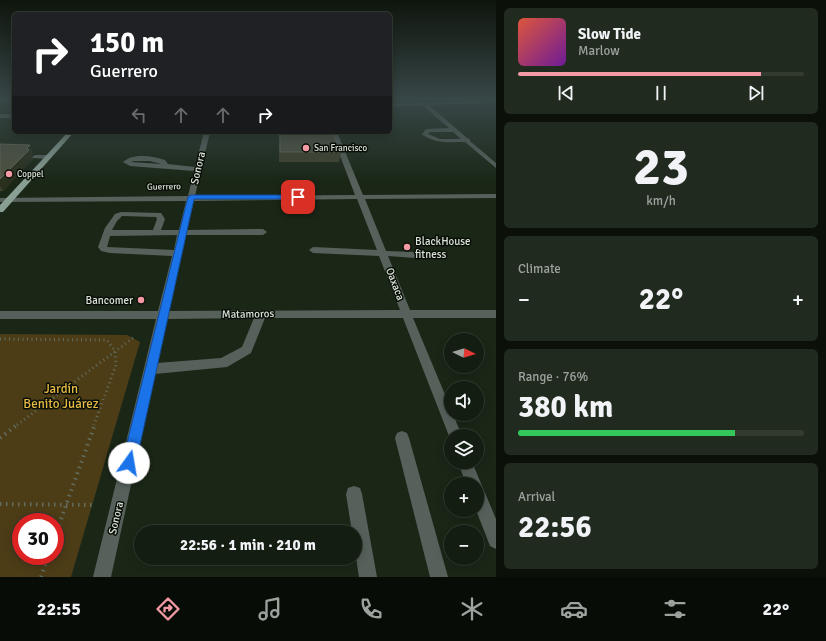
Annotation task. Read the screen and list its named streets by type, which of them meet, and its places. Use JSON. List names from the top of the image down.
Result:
{
  "streets": {
    "street": [
      "Sonora",
      "Guerrero",
      "Oaxaca",
      "Matamoros"
    ]
  },
  "crossings": [
    ["Sonora", "Guerrero"],
    ["Sonora", "Matamoros"],
    ["Guerrero", "Oaxaca"],
    ["Oaxaca", "Matamoros"]
  ],
  "parks": ["Jardín Benito Juárez"],
  "places": [
    "San Francisco",
    "Coppel",
    "BlackHouse fitness",
    "Bancomer"
  ],
  "north": "right",
  "page": {
    "turn": ["150 m", "Guerrero"],
    "song": ["Slow Tide", "Marlow"],
    "tile": [
      ["23", "km/h"],
      "Climate",
      ["Range · 76%", "380 km"],
      ["Arrival", "22:56"]
    ],
    "heat": ["−", "22°", "+"],
    "map_buttons": ["+", "−"],
    "limit": "30",
    "trip": "22:56 · 1 min · 210 m",
    "tabs": ["22:55", "22°"]
  }
}
